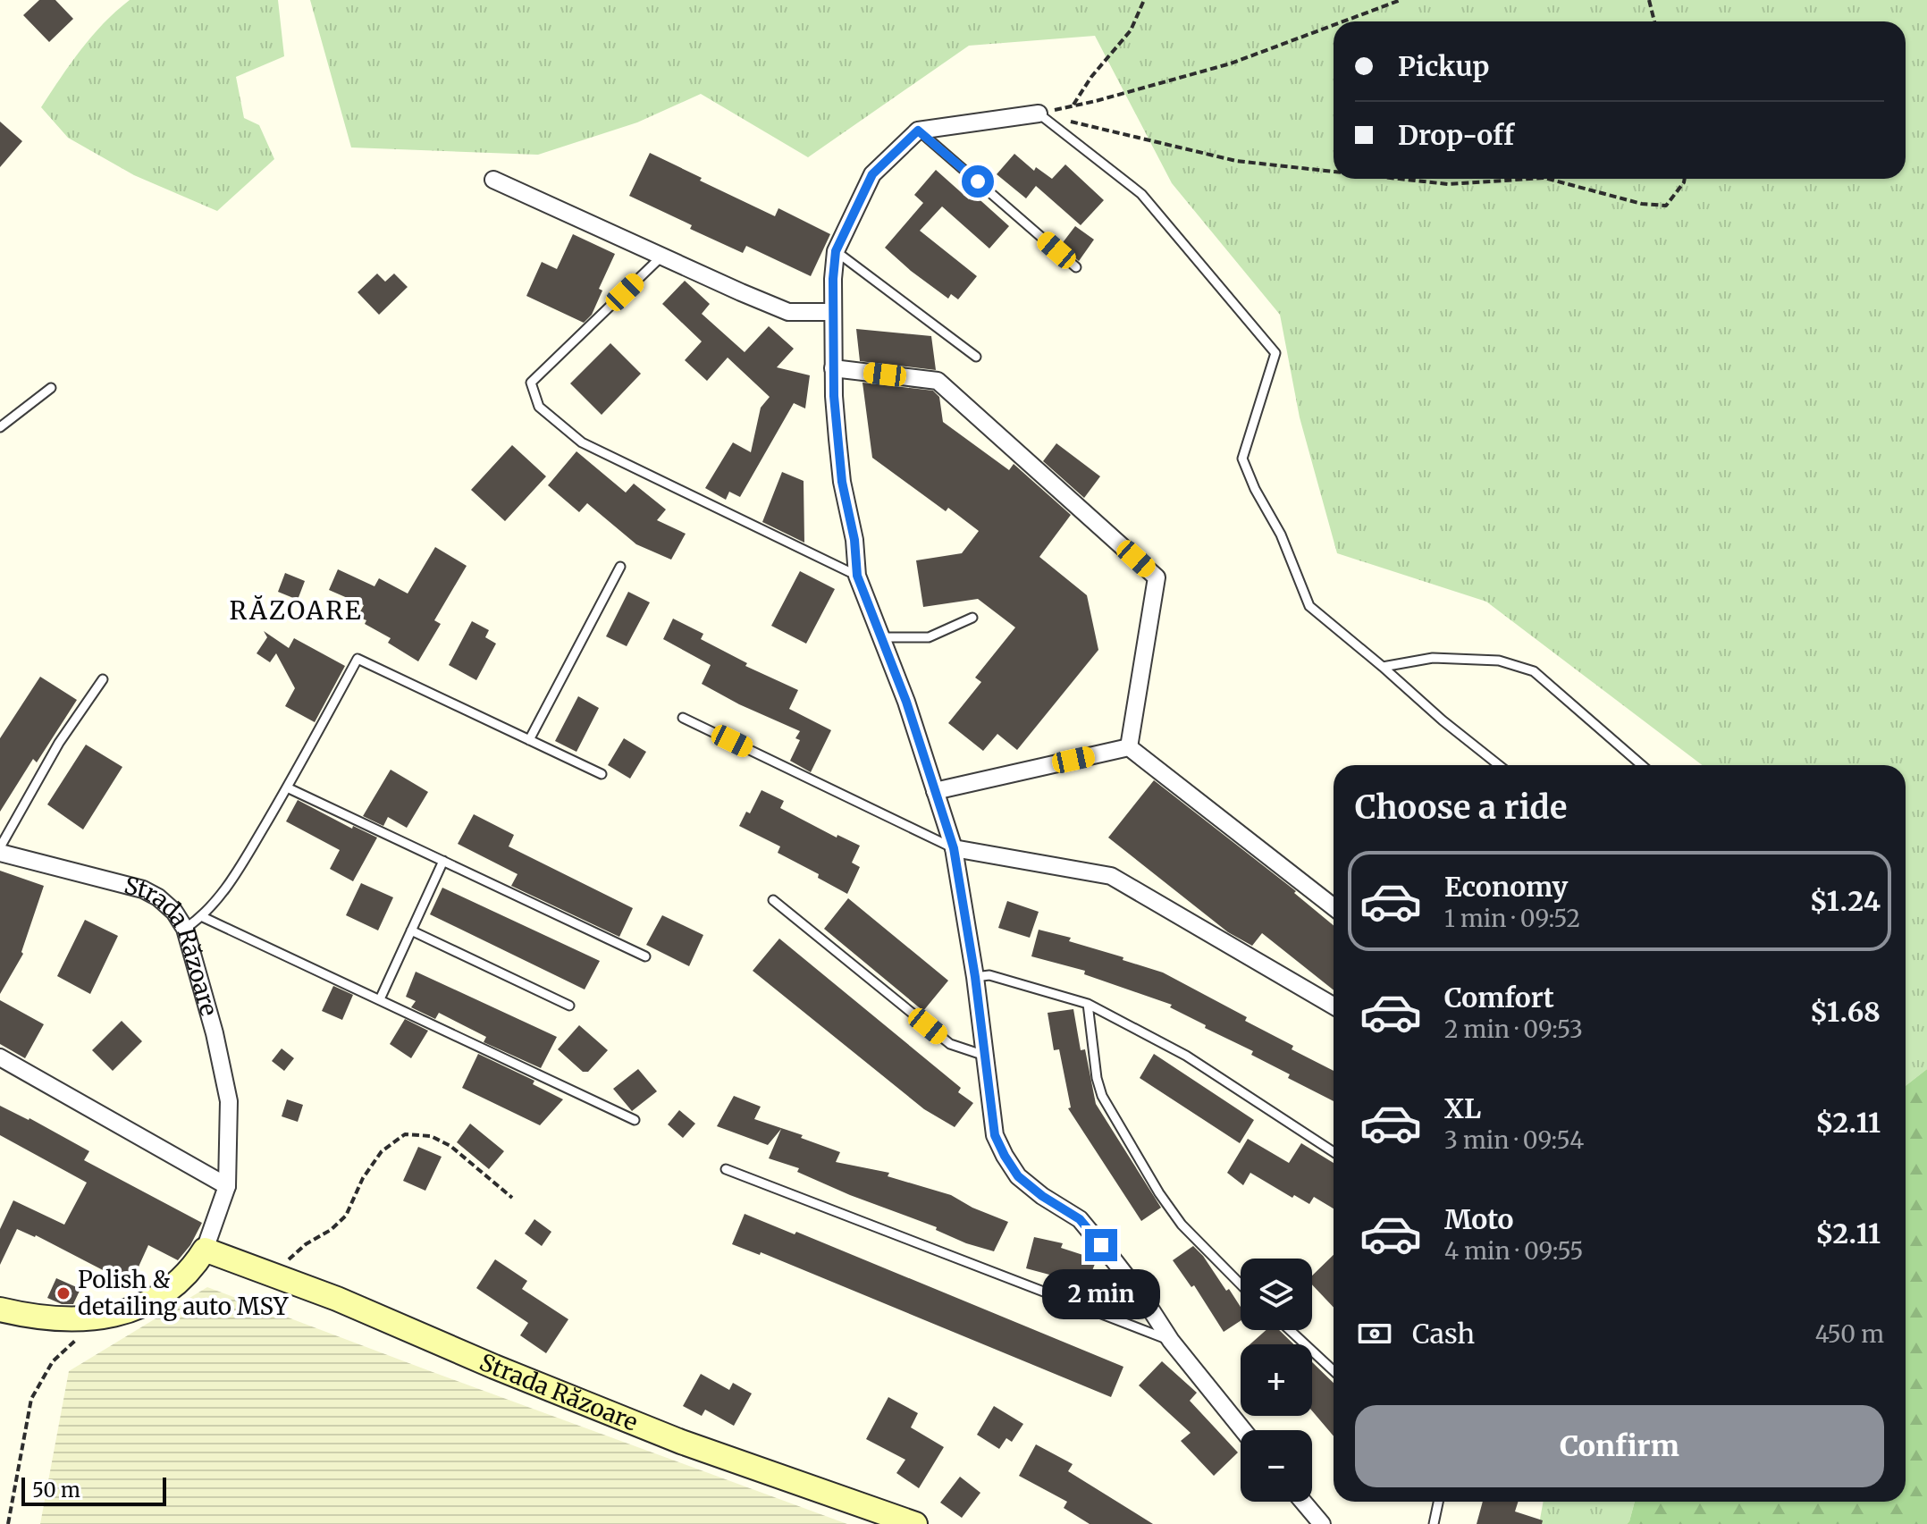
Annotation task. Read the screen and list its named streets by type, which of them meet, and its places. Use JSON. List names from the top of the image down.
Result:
{
  "streets": {
    "street": ["Strada Răzoare"]
  },
  "districts": ["RĂZOARE"],
  "places": ["Polish & detailing auto MSY"],
  "scale_bar": "50 m",
  "page": {
    "banner": ["Pickup", "Drop-off"],
    "heading": "Choose a ride",
    "list": [
      {
        "name": "Economy",
        "note": "1 min · 09:52",
        "value": "$1.24"
      },
      {
        "name": "Comfort",
        "note": "2 min · 09:53",
        "value": "$1.68"
      },
      {
        "name": "XL",
        "note": "3 min · 09:54",
        "value": "$2.11"
      },
      {
        "name": "Moto",
        "note": "4 min · 09:55",
        "value": "$2.11"
      }
    ],
    "map_buttons": ["+", "−"],
    "bubble": "2 min",
    "pay": ["Cash", "450 m"],
    "buttons": "Confirm",
    "scale": "50 m"
  }
}
